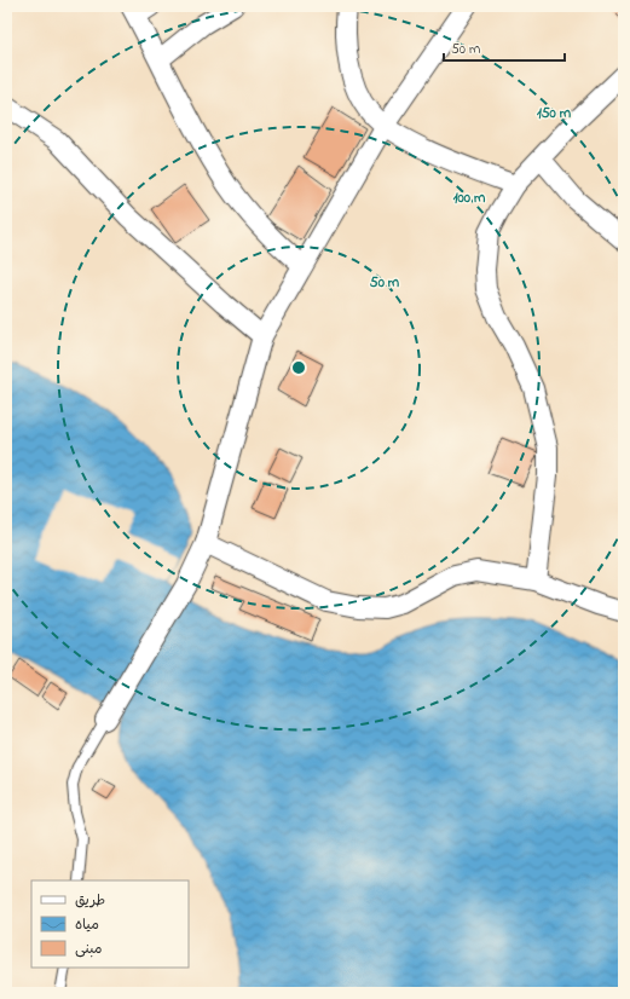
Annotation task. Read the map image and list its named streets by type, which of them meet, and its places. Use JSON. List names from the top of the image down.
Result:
{
  "legend": ["طريق", "مياه", "مبنى"],
  "scale_bar": "50 m",
  "rings": ["150 m", "100 m", "50 m"]
}
